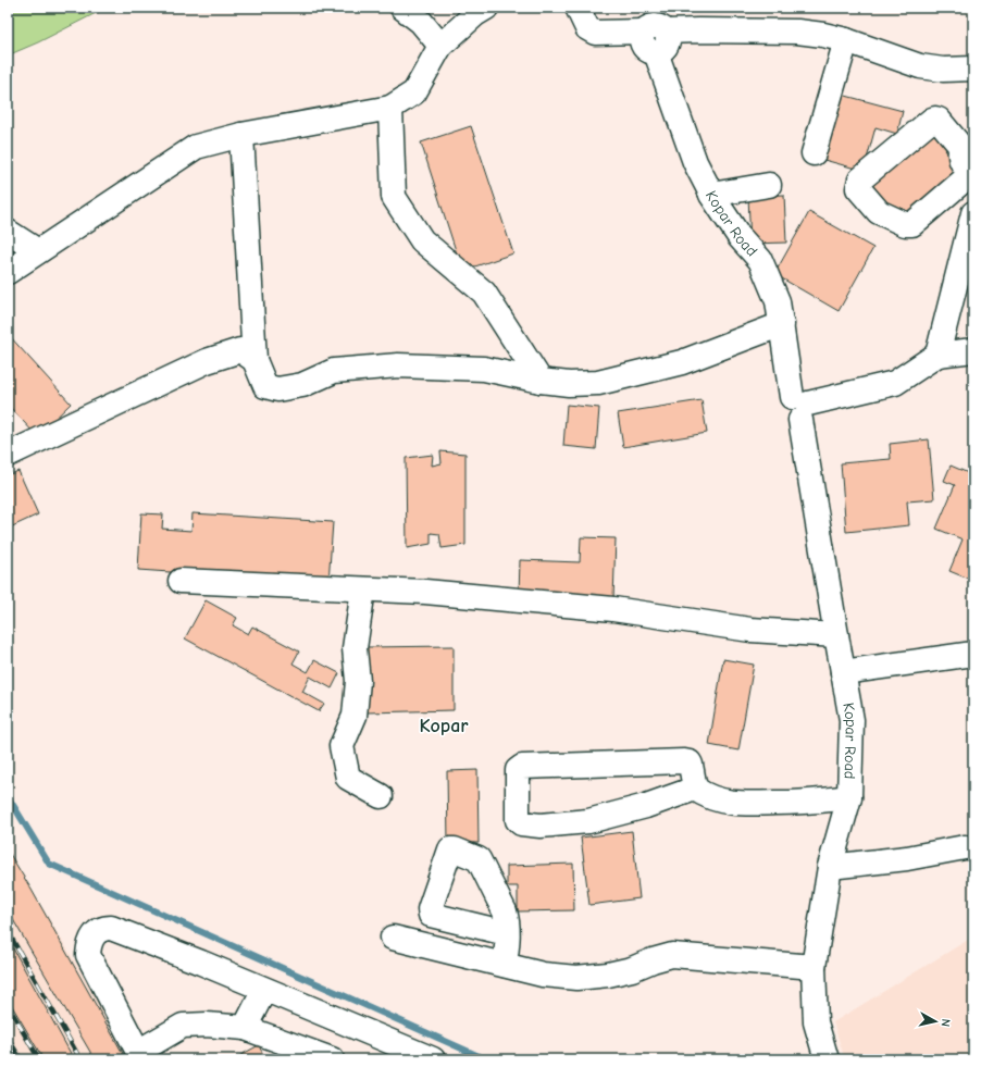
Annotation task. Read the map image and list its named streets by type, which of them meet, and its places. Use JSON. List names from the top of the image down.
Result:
{
  "streets": {
    "street": ["Kopar Road"]
  },
  "districts": ["Kopar"],
  "north": "right"
}
